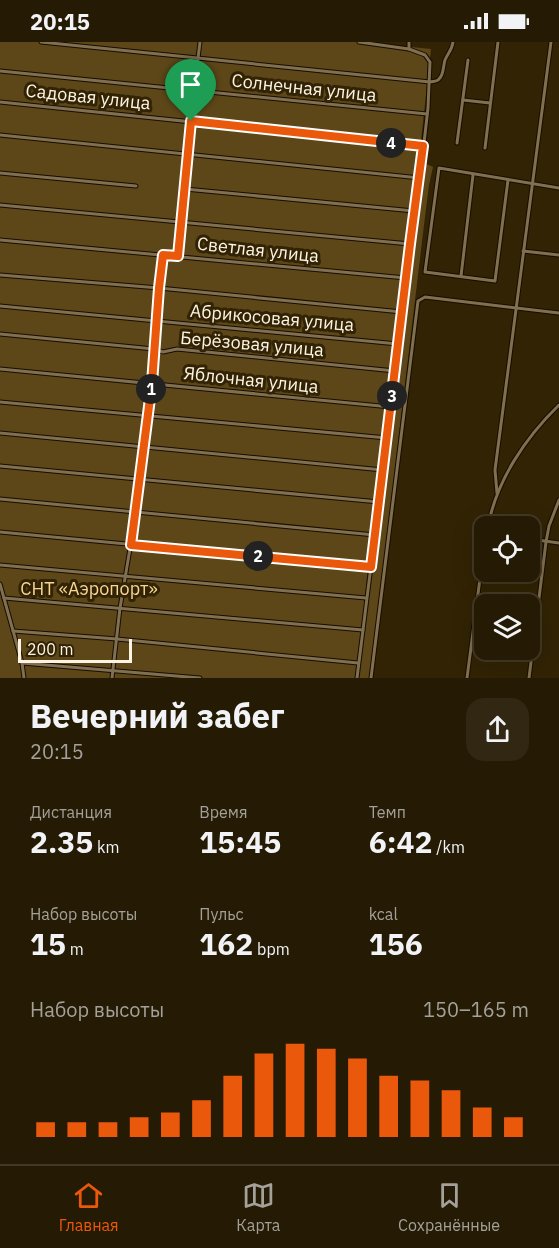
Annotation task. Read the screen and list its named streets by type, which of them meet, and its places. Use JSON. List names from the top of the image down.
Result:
{
  "streets": {
    "street": [
      "Солнечная улица",
      "Садовая улица",
      "Светлая улица",
      "Абрикосовая улица",
      "Берёзовая улица",
      "Яблочная улица"
    ]
  },
  "parks": ["СНТ «Аэропорт»"],
  "scale_bar": "200 m",
  "page": {
    "status": "20:15",
    "pins": [
      "4",
      "1",
      "3",
      "2"
    ],
    "scale": "200 m",
    "heading": ["Вечерний забег", "20:15"],
    "stats": [
      ["Дистанция", "2.35 km"],
      ["Время", "15:45"],
      ["Темп", "6:42 /km"],
      ["Набор высоты", "15 m"],
      ["Пульс", "162 bpm"],
      ["kcal", "156"]
    ],
    "chart": ["Набор высоты", "150–165 m"],
    "tabs": ["Главная", "Карта", "Сохранённые"]
  }
}
